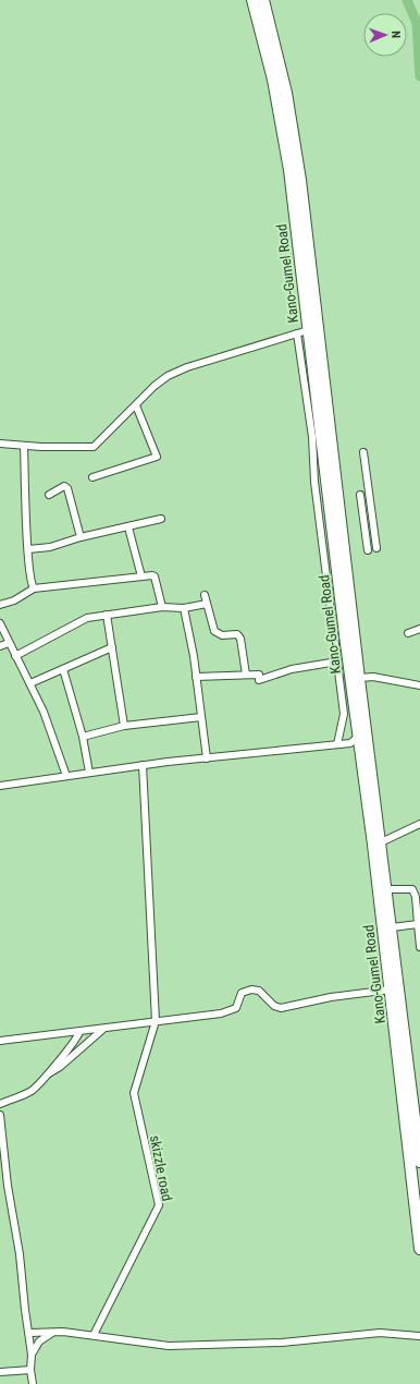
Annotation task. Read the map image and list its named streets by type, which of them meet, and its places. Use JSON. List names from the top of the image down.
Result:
{
  "streets": {
    "main road": ["Kano-Gumel Road"],
    "street": ["skizzle road"]
  },
  "north": "right"
}
